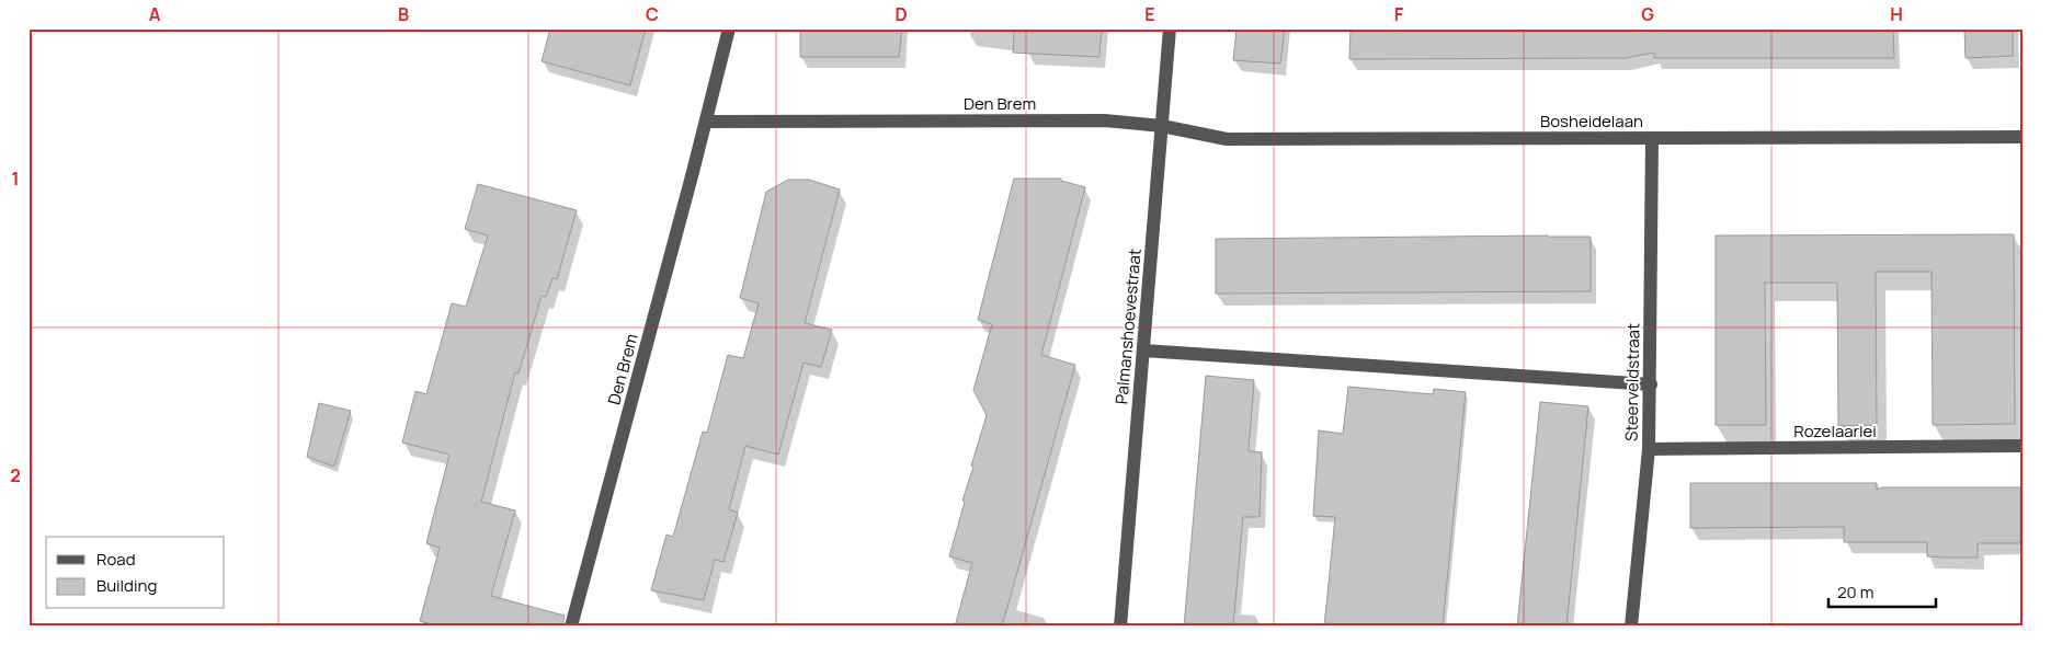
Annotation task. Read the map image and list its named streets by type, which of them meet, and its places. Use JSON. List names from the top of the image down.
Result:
{
  "streets": {
    "street": [
      "Den Brem",
      "Bosheidelaan",
      "Palmanshoevestraat",
      "Steerveldstraat",
      "Rozelaarlei"
    ]
  },
  "crossings": [
    ["Den Brem", "Bosheidelaan"],
    ["Den Brem", "Palmanshoevestraat"],
    ["Bosheidelaan", "Palmanshoevestraat"],
    ["Bosheidelaan", "Steerveldstraat"],
    ["Steerveldstraat", "Rozelaarlei"]
  ],
  "legend": ["Road", "Building"],
  "scale_bar": "20 m",
  "grid": {
    "columns": [
      "A",
      "B",
      "C",
      "D",
      "E",
      "F",
      "G",
      "H"
    ],
    "rows": ["1", "2"]
  }
}
